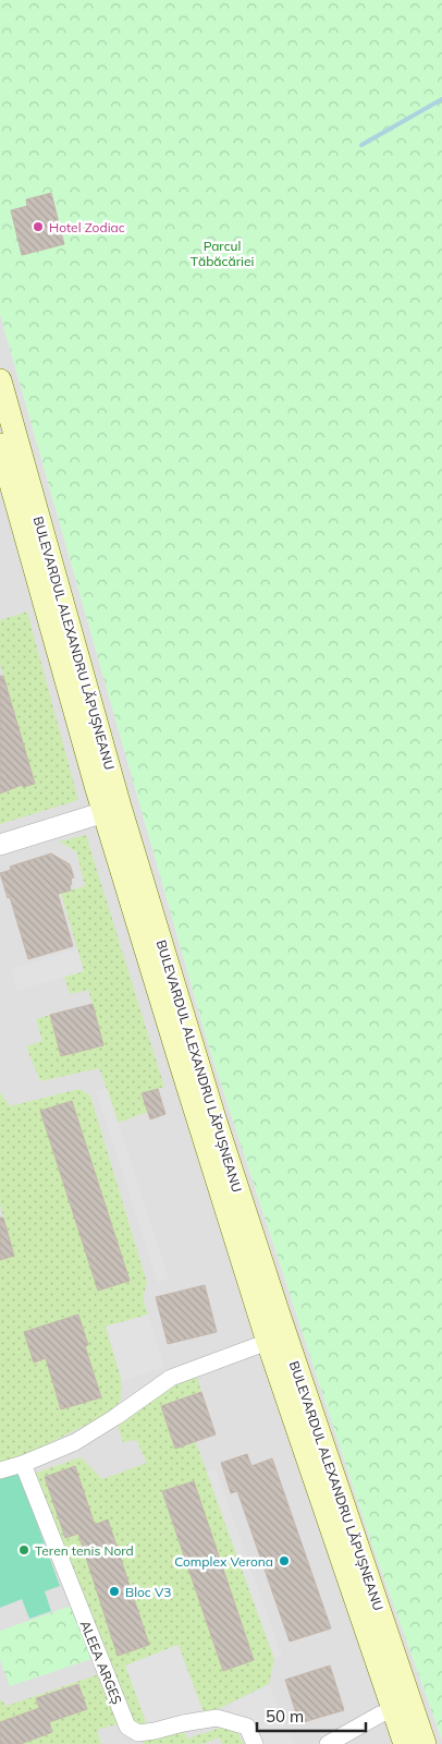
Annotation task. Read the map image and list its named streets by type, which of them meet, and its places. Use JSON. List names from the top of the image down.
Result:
{
  "streets": {
    "main road": ["BULEVARDUL ALEXANDRU LĂPUȘNEANU"],
    "street": ["ALEEA ARGEȘ"]
  },
  "parks": ["Parcul Tăbăcăriei"],
  "places": [
    "Hotel Zodiac",
    "Teren tenis Nord",
    "Complex Verona",
    "Bloc V3"
  ],
  "scale_bar": "50 m"
}
